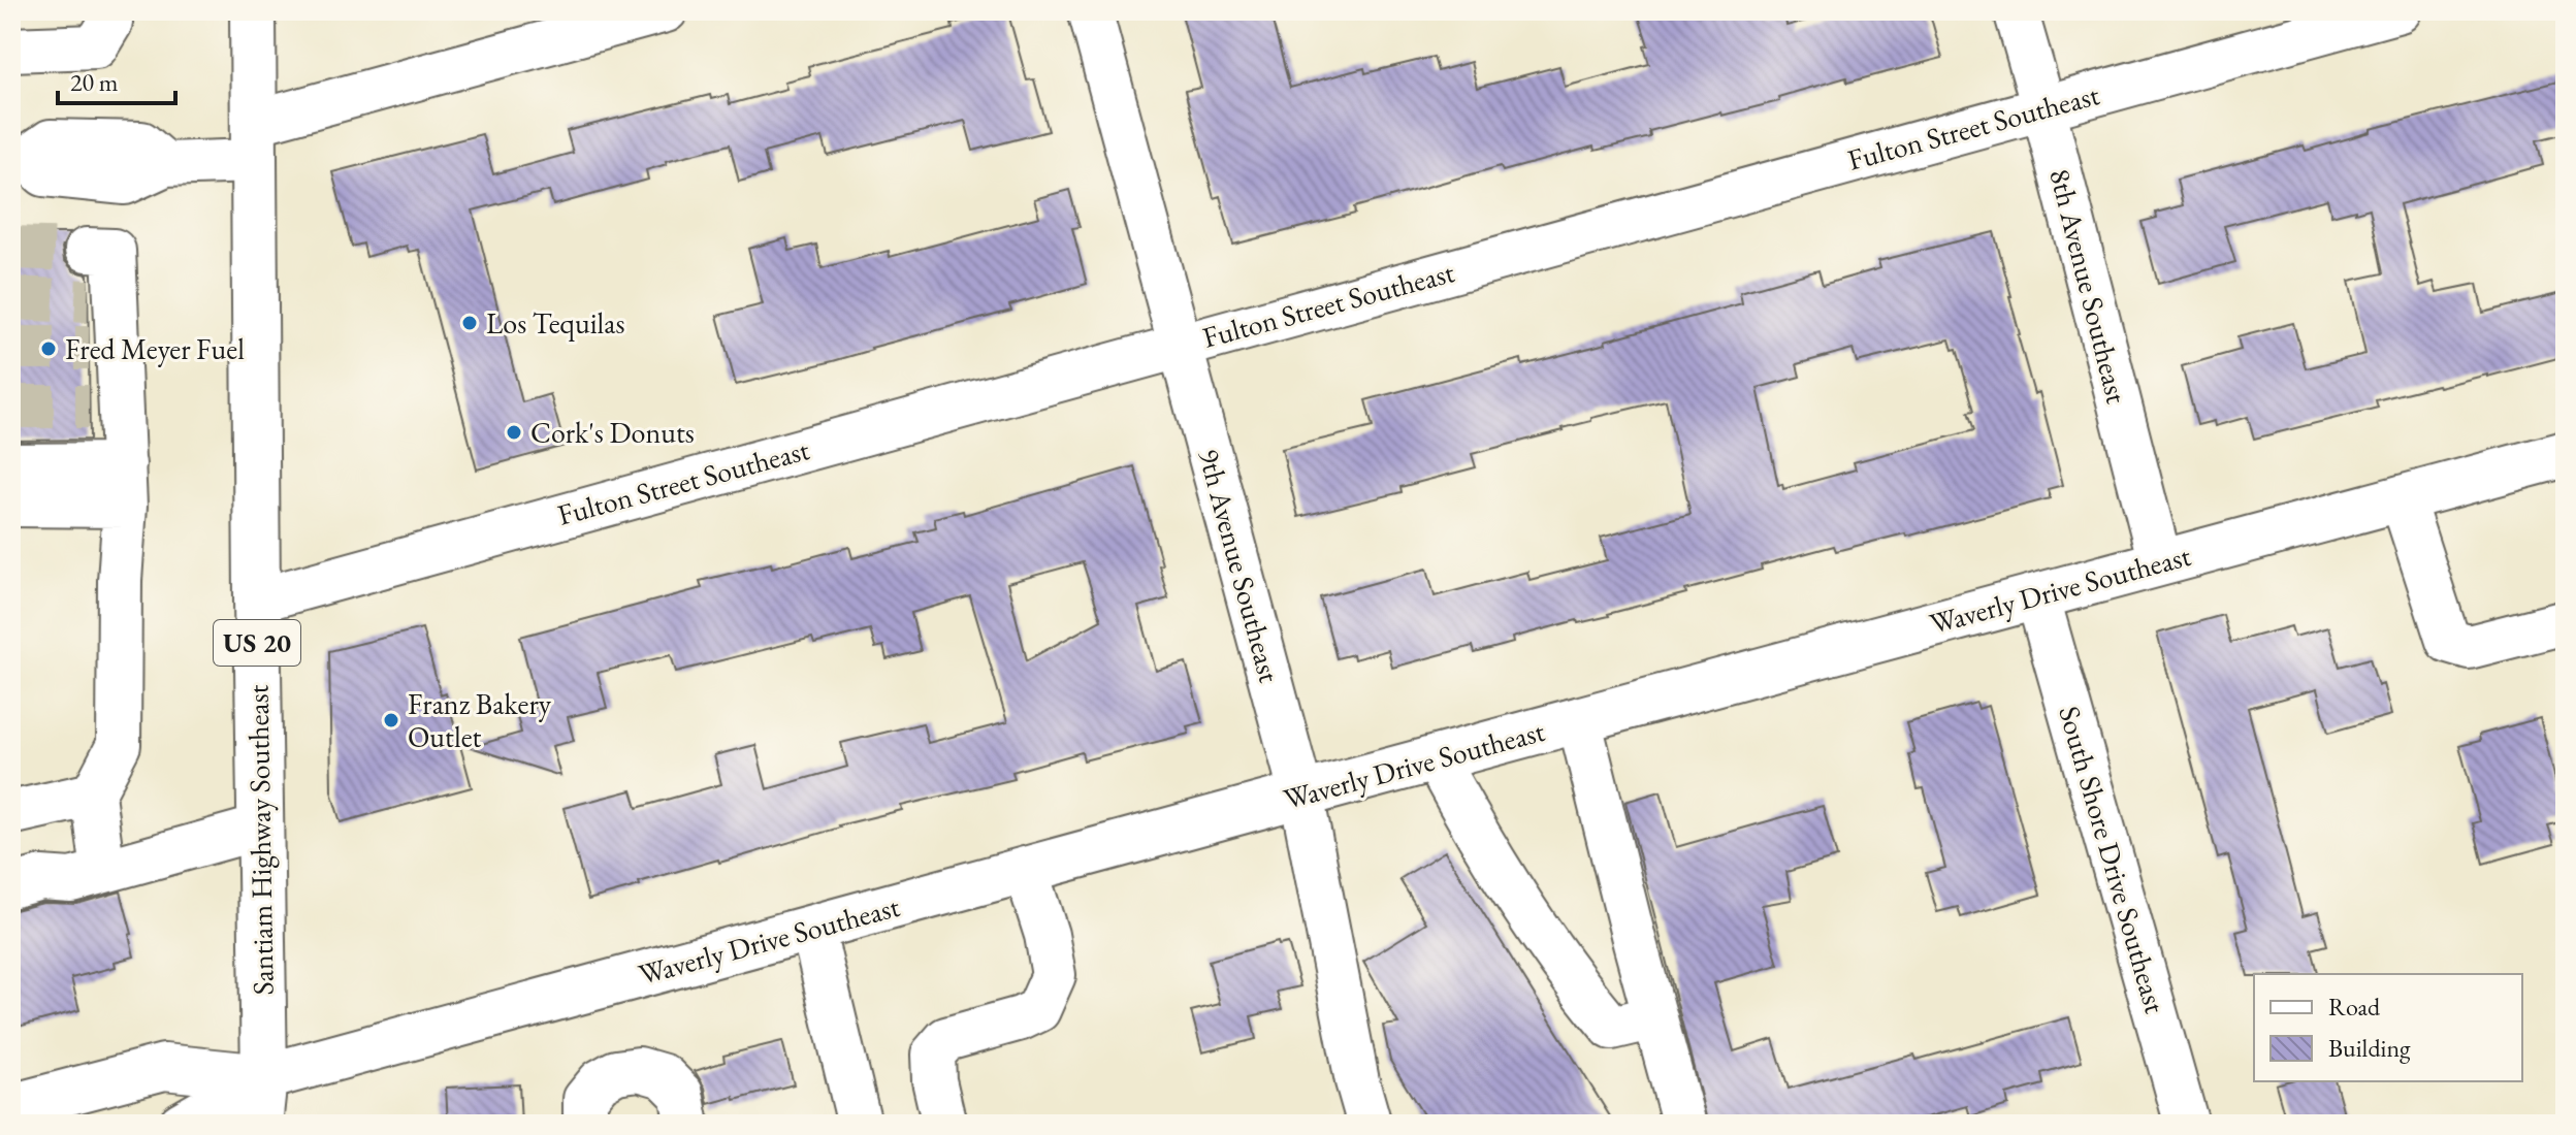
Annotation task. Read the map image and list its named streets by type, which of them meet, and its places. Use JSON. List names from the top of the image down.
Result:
{
  "streets": {
    "main road": ["Waverly Drive Southeast", "US 20", "Santiam Highway Southeast"],
    "street": [
      "Fulton Street Southeast",
      "8th Avenue Southeast",
      "9th Avenue Southeast",
      "South Shore Drive Southeast"
    ]
  },
  "crossings": [
    ["Fulton Street Southeast", "8th Avenue Southeast"],
    ["Fulton Street Southeast", "9th Avenue Southeast"],
    ["Fulton Street Southeast", "Santiam Highway Southeast"],
    ["8th Avenue Southeast", "Waverly Drive Southeast"],
    ["9th Avenue Southeast", "Waverly Drive Southeast"],
    ["Waverly Drive Southeast", "Santiam Highway Southeast"],
    ["Waverly Drive Southeast", "South Shore Drive Southeast"]
  ],
  "places": [
    "Los Tequilas",
    "Fred Meyer Fuel",
    "Cork's Donuts",
    "Franz Bakery Outlet"
  ],
  "legend": ["Road", "Building"],
  "scale_bar": "20 m"
}
